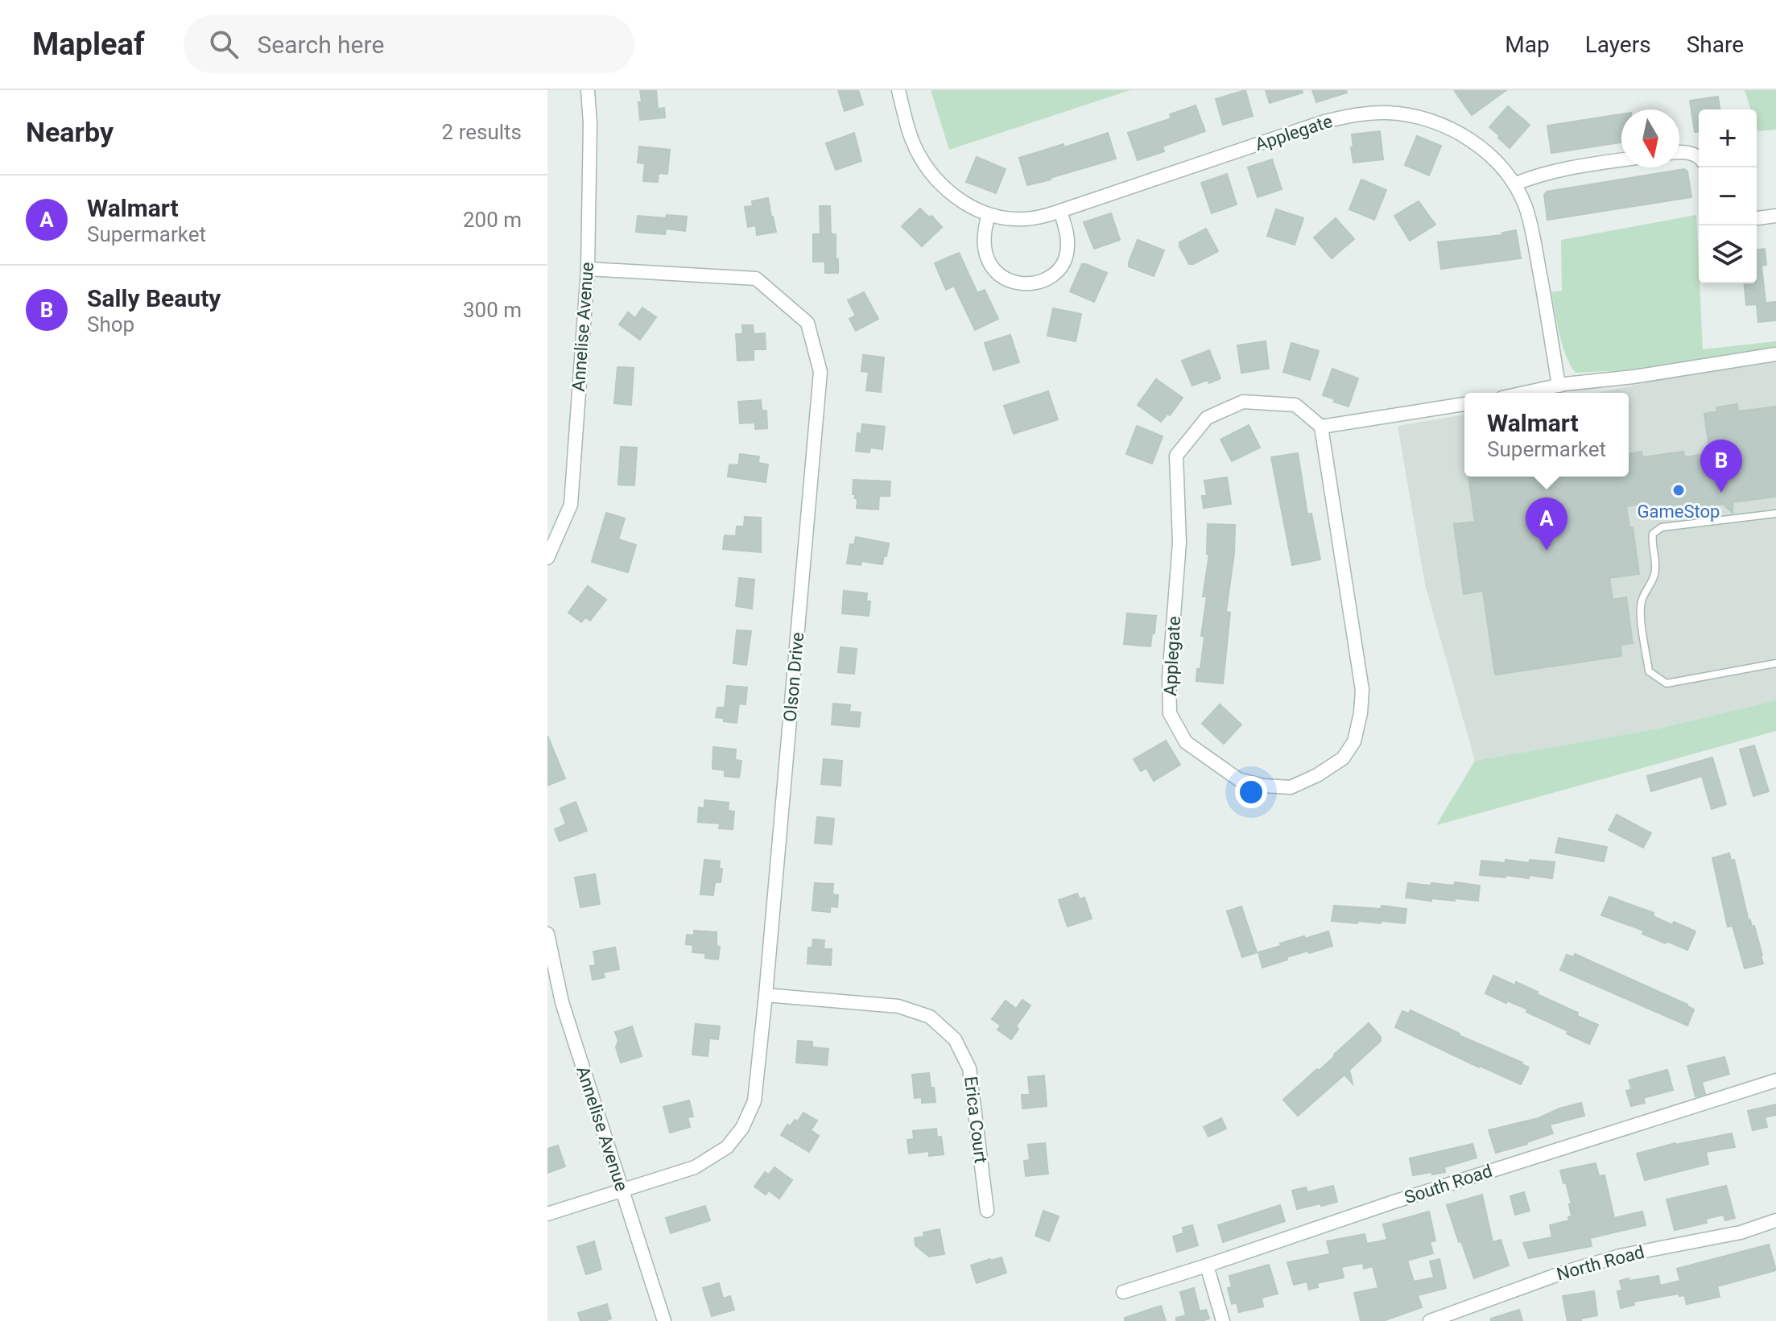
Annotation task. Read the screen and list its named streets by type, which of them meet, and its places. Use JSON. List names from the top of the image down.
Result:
{
  "streets": {
    "street": [
      "Applegate",
      "Annelise Avenue",
      "Olson Drive",
      "Erica Court",
      "South Road",
      "North Road"
    ]
  },
  "crossings": [
    ["Annelise Avenue", "Olson Drive"],
    ["Olson Drive", "Erica Court"]
  ],
  "places": ["GameStop"],
  "north": "bottom",
  "page": {
    "header": "Mapleaf",
    "search": "Search here",
    "nav": ["Map", "Layers", "Share"],
    "heading": ["Nearby", "2 results"],
    "map_buttons": ["+", "−"],
    "list": [
      {
        "mark": "A",
        "name": "Walmart",
        "note": "Supermarket",
        "value": "200 m"
      },
      {
        "mark": "B",
        "name": "Sally Beauty",
        "note": "Shop",
        "value": "300 m"
      }
    ],
    "popup": ["Walmart", "Supermarket"],
    "pins": ["B", "A"]
  }
}
